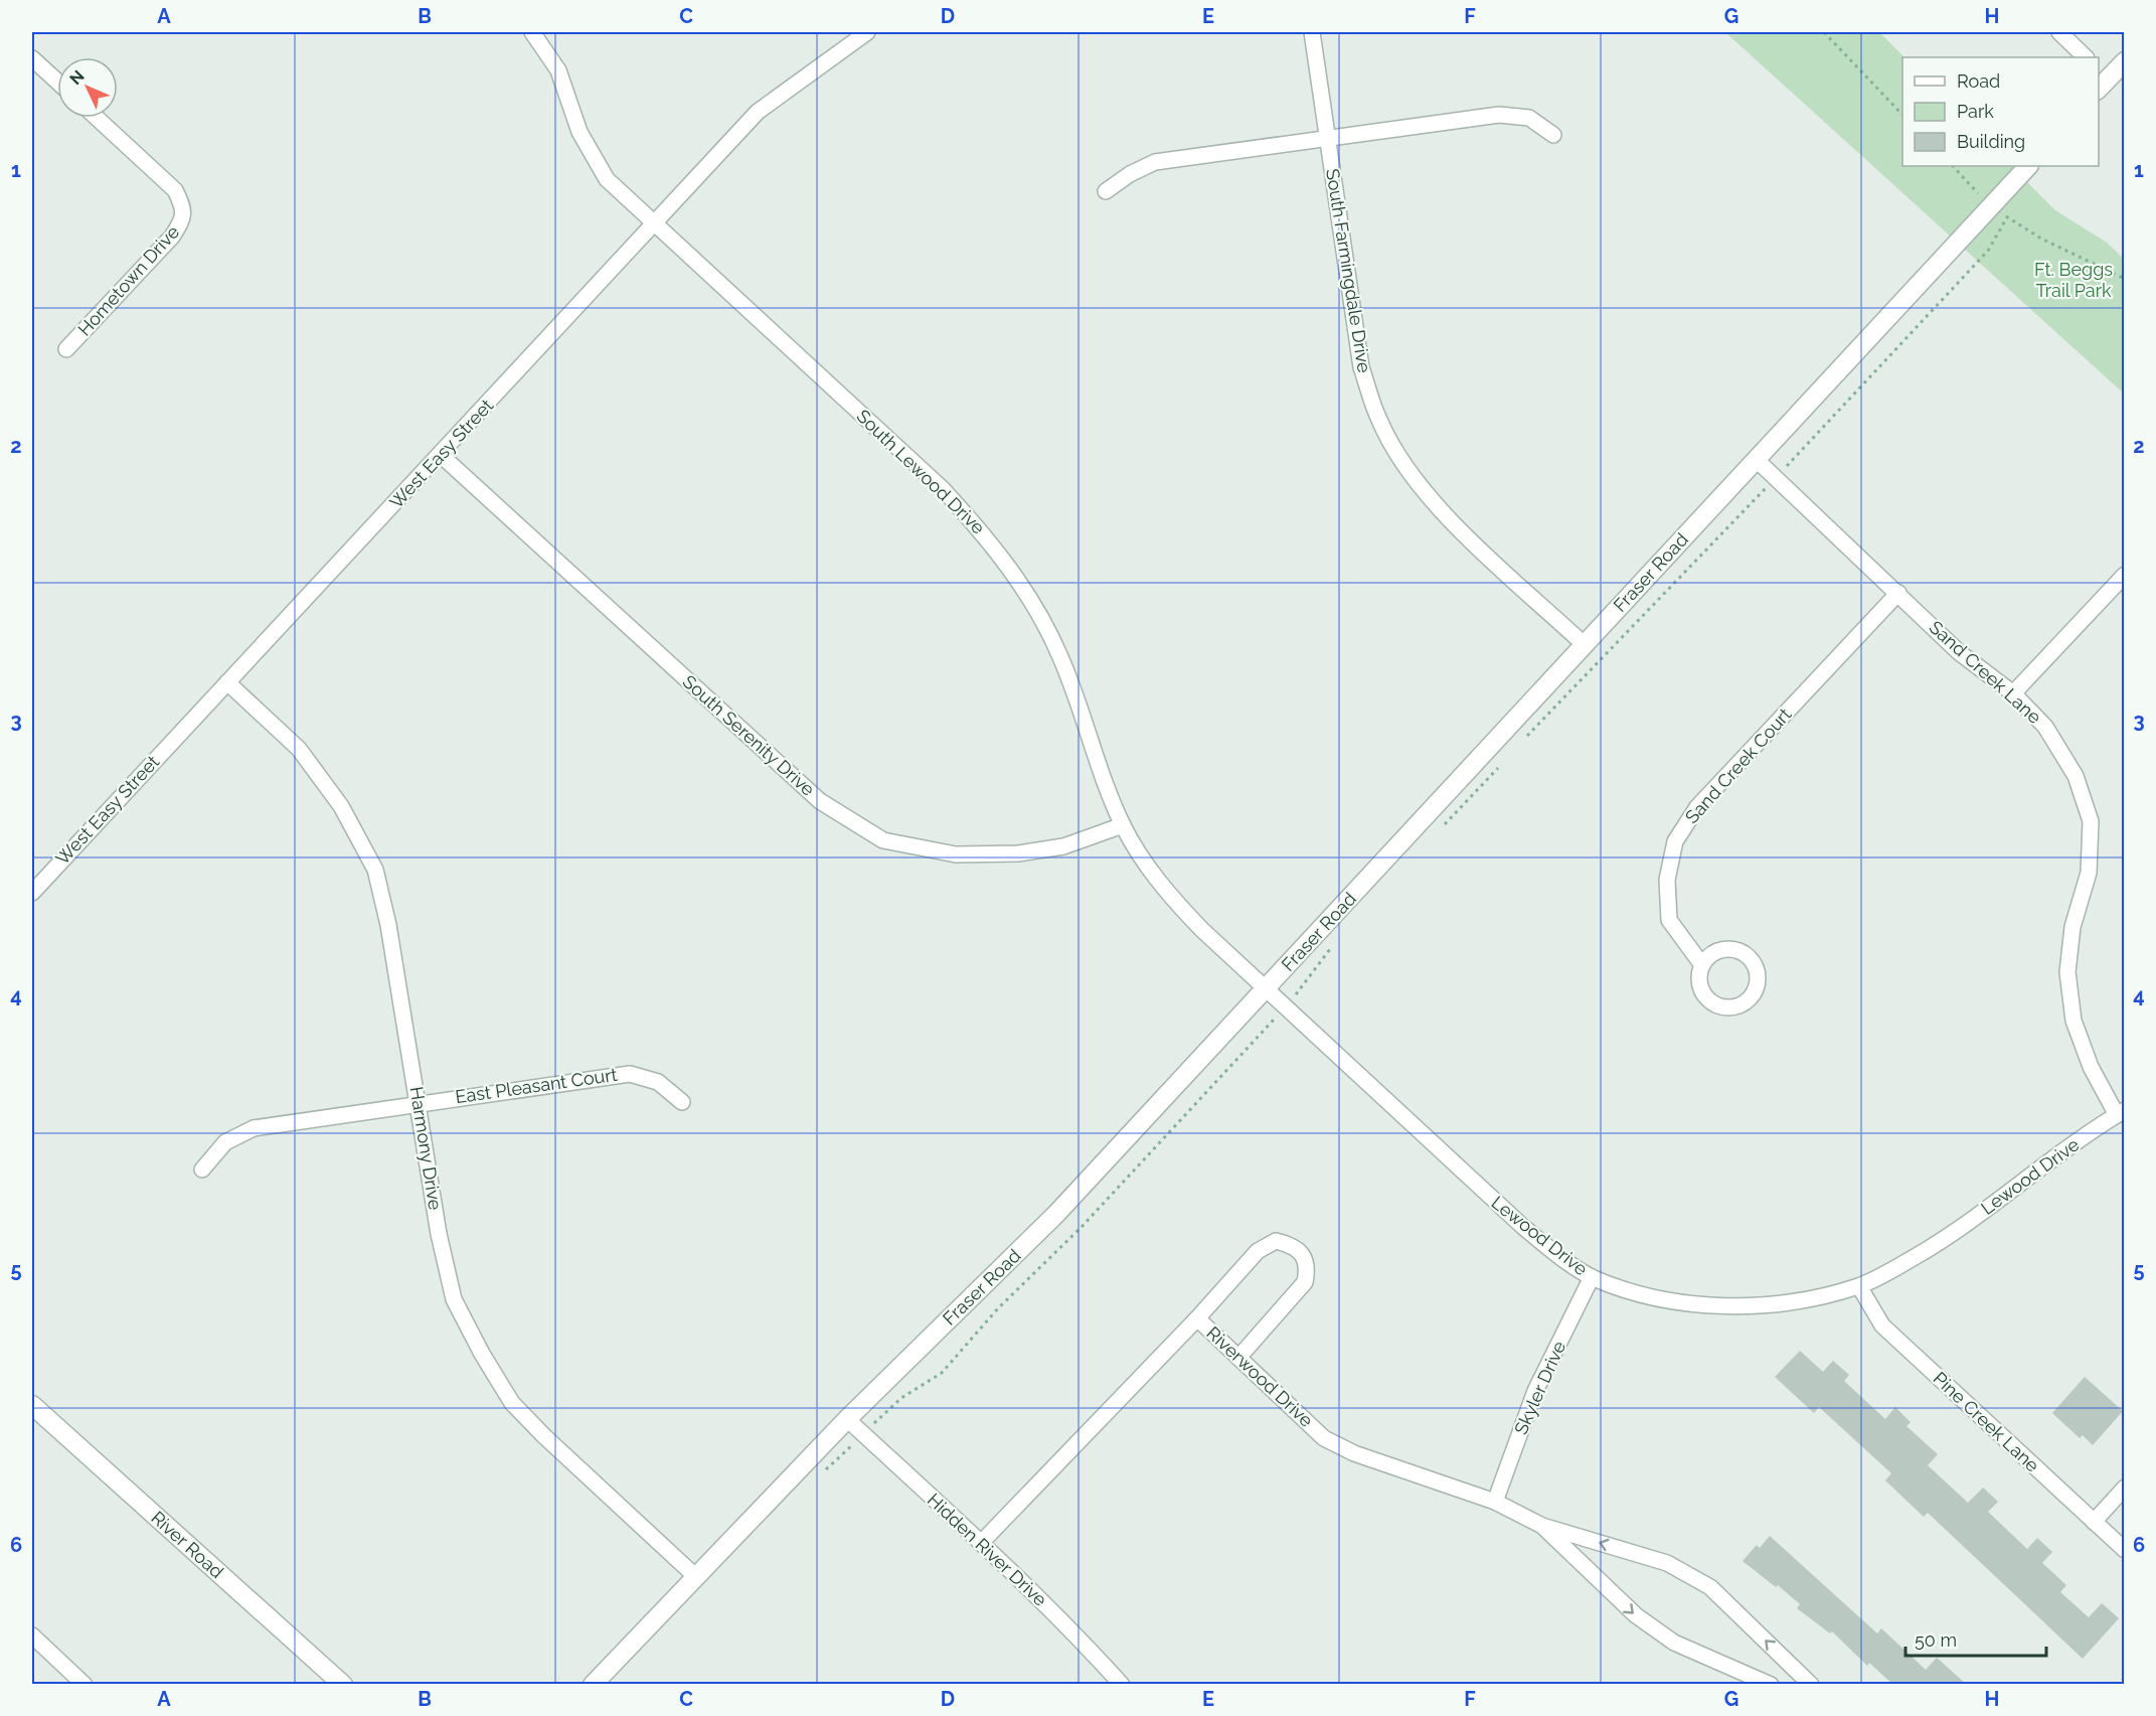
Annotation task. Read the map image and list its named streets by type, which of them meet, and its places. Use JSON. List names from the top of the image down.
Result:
{
  "streets": {
    "street": [
      "South Farmingdale Drive",
      "Hometown Drive",
      "West Easy Street",
      "South Lewood Drive",
      "Fraser Road",
      "Sand Creek Lane",
      "South Serenity Drive",
      "Sand Creek Court",
      "East Pleasant Court",
      "Harmony Drive",
      "Lewood Drive",
      "Riverwood Drive",
      "Skyler Drive",
      "Pine Creek Lane",
      "River Road",
      "Hidden River Drive"
    ]
  },
  "crossings": [
    ["South Farmingdale Drive", "Fraser Road"],
    ["West Easy Street", "South Lewood Drive"],
    ["West Easy Street", "South Serenity Drive"],
    ["West Easy Street", "Harmony Drive"],
    ["South Lewood Drive", "Fraser Road"],
    ["South Lewood Drive", "South Serenity Drive"],
    ["South Lewood Drive", "Lewood Drive"],
    ["Fraser Road", "Sand Creek Lane"],
    ["Fraser Road", "Harmony Drive"],
    ["Fraser Road", "Lewood Drive"],
    ["Fraser Road", "Hidden River Drive"],
    ["Sand Creek Lane", "Sand Creek Court"],
    ["Sand Creek Lane", "Lewood Drive"],
    ["East Pleasant Court", "Harmony Drive"],
    ["Lewood Drive", "Skyler Drive"],
    ["Lewood Drive", "Pine Creek Lane"],
    ["Riverwood Drive", "Skyler Drive"],
    ["Riverwood Drive", "Hidden River Drive"]
  ],
  "parks": ["Ft. Beggs Trail Park"],
  "legend": ["Road", "Park", "Building"],
  "scale_bar": "50 m",
  "north": "top left",
  "grid": {
    "columns": [
      "A",
      "B",
      "C",
      "D",
      "E",
      "F",
      "G",
      "H"
    ],
    "rows": [
      "1",
      "2",
      "3",
      "4",
      "5",
      "6"
    ]
  }
}
